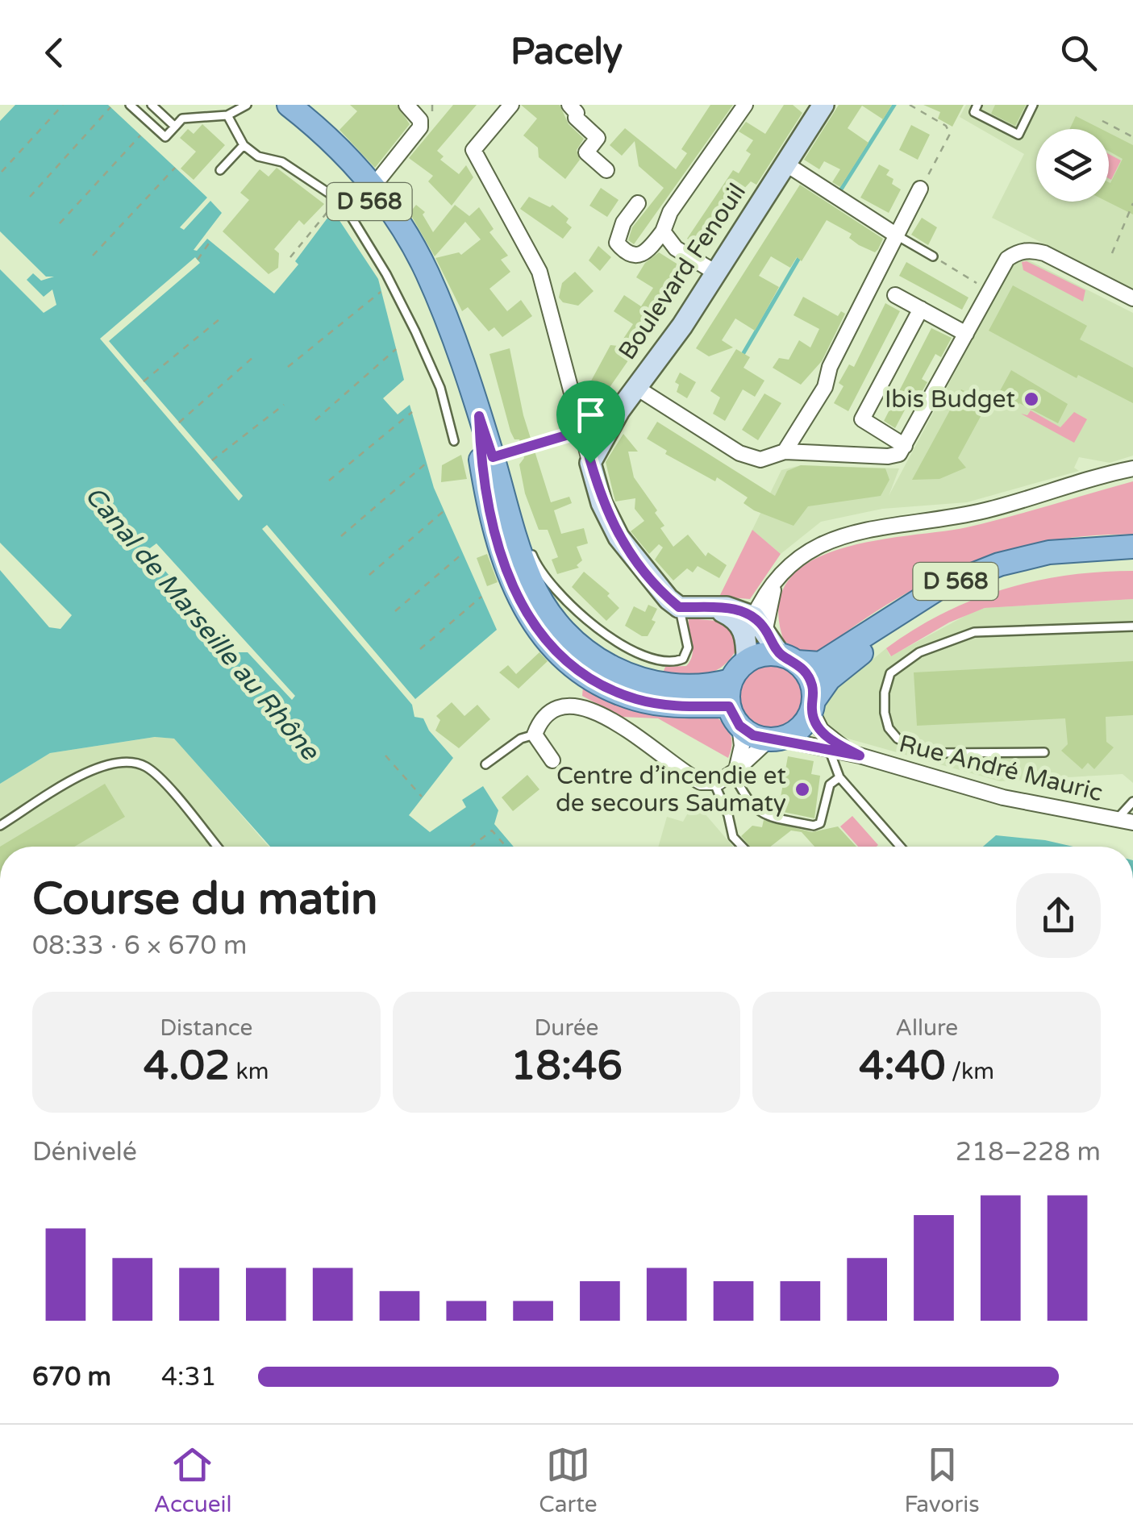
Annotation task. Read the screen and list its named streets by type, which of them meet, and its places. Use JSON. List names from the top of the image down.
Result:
{
  "streets": {
    "main road": ["D 568"],
    "street": ["Boulevard Fenouil", "Rue André Mauric"]
  },
  "crossings": [
    ["D 568", "Rue André Mauric"]
  ],
  "water": ["Canal de Marseille au Rhône"],
  "places": ["Ibis Budget", "Centre d’incendie et de secours Saumaty"],
  "page": {
    "header": "Pacely",
    "heading": ["Course du matin", "08:33 · 6 × 670 m"],
    "stats": [
      ["Distance", "4.02 km"],
      ["Durée", "18:46"],
      ["Allure", "4:40 /km"]
    ],
    "chart": ["Dénivelé", "218–228 m"],
    "list": [
      {
        "name": "670 m",
        "note": "4:31"
      }
    ],
    "tabs": ["Accueil", "Carte", "Favoris"]
  }
}
